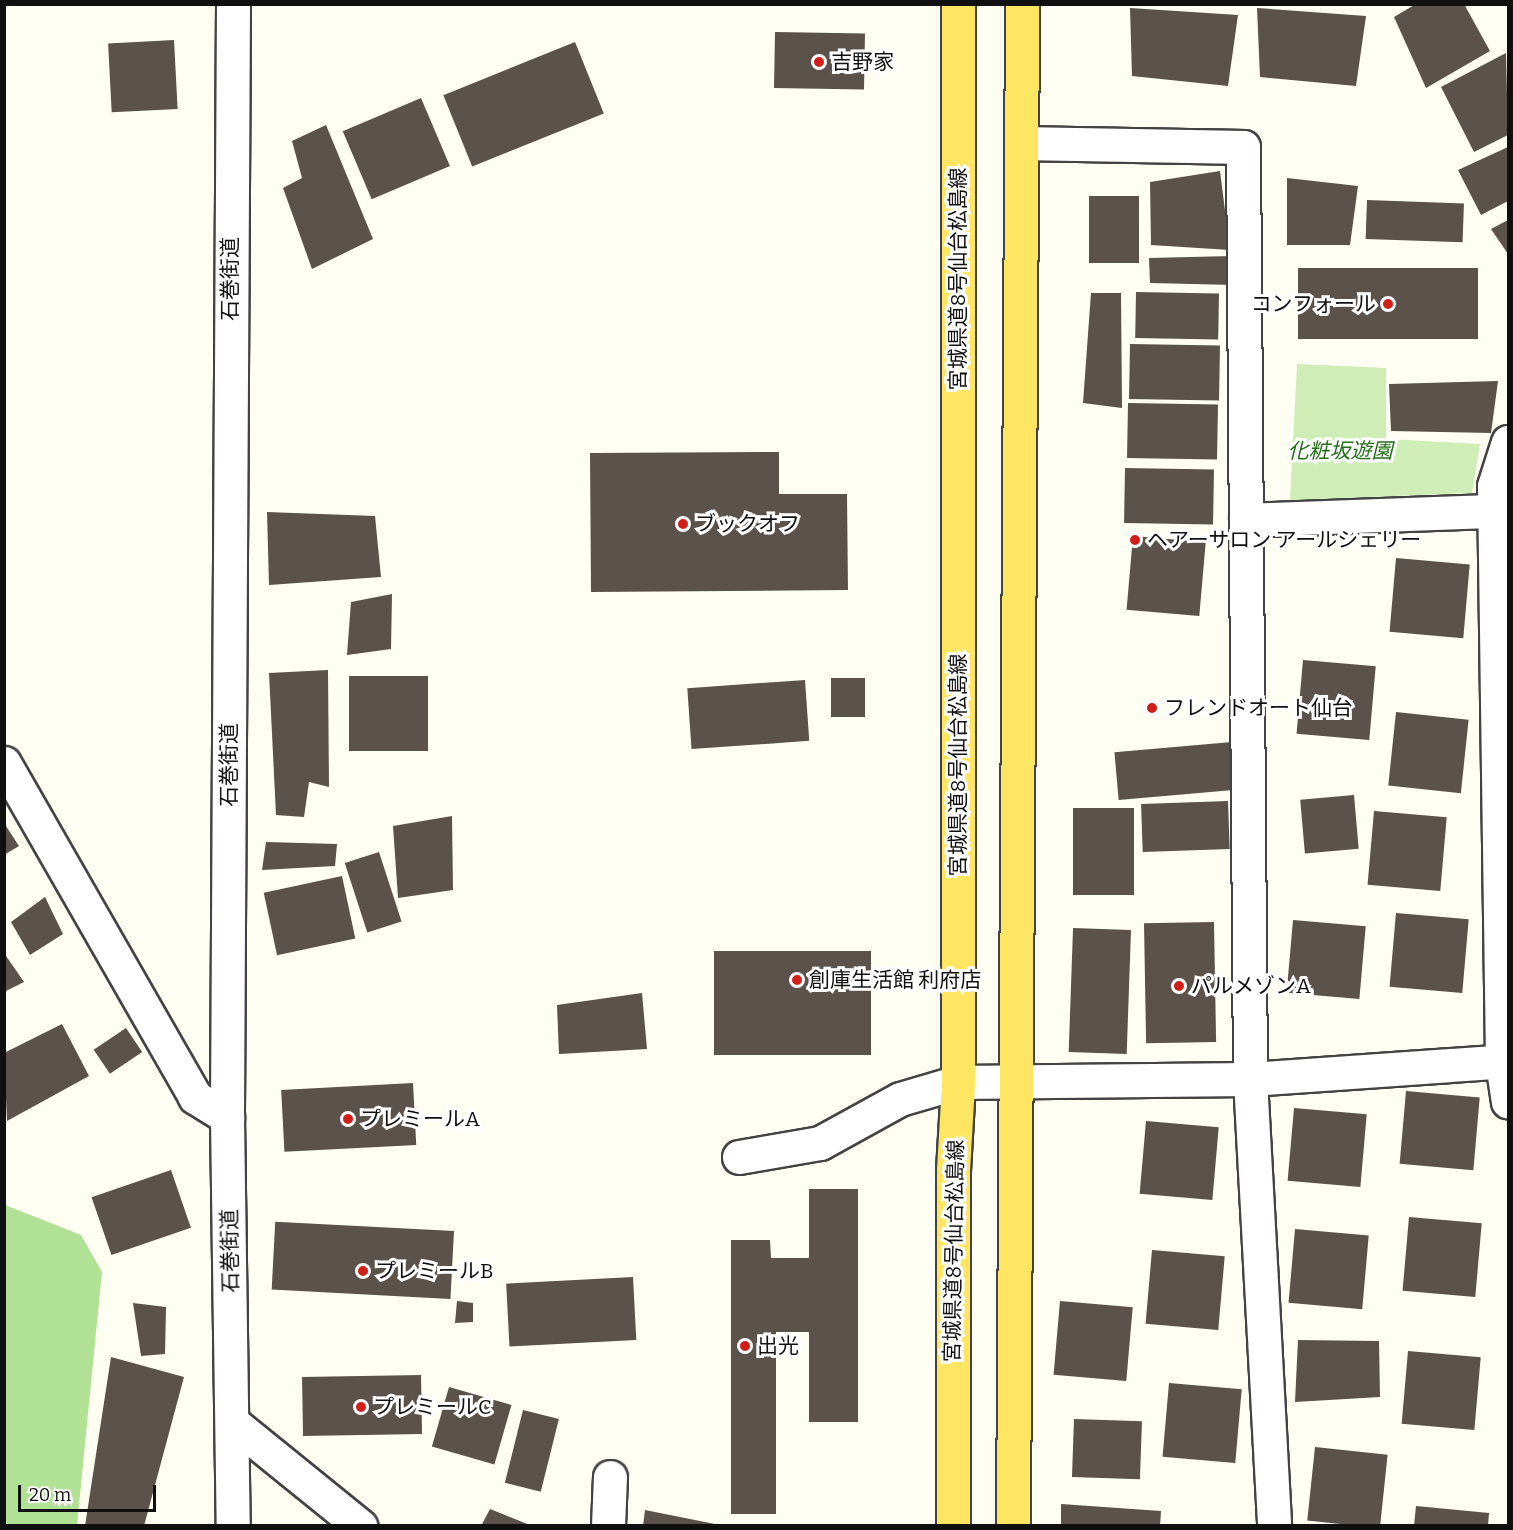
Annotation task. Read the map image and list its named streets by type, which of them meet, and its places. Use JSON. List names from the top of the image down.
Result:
{
  "streets": {
    "main road": ["宮城県道8号仙台松島線"],
    "street": ["石巻街道"]
  },
  "parks": ["化粧坂遊園"],
  "places": [
    "吉野家",
    "コンフォール",
    "ブックオフ",
    "ヘアーサロン アールシェリー",
    "フレンドオート仙台",
    "創庫生活館 利府店",
    "パルメゾンA",
    "プレミールA",
    "プレミールB",
    "出光",
    "プレミールC"
  ],
  "scale_bar": "20 m"
}
